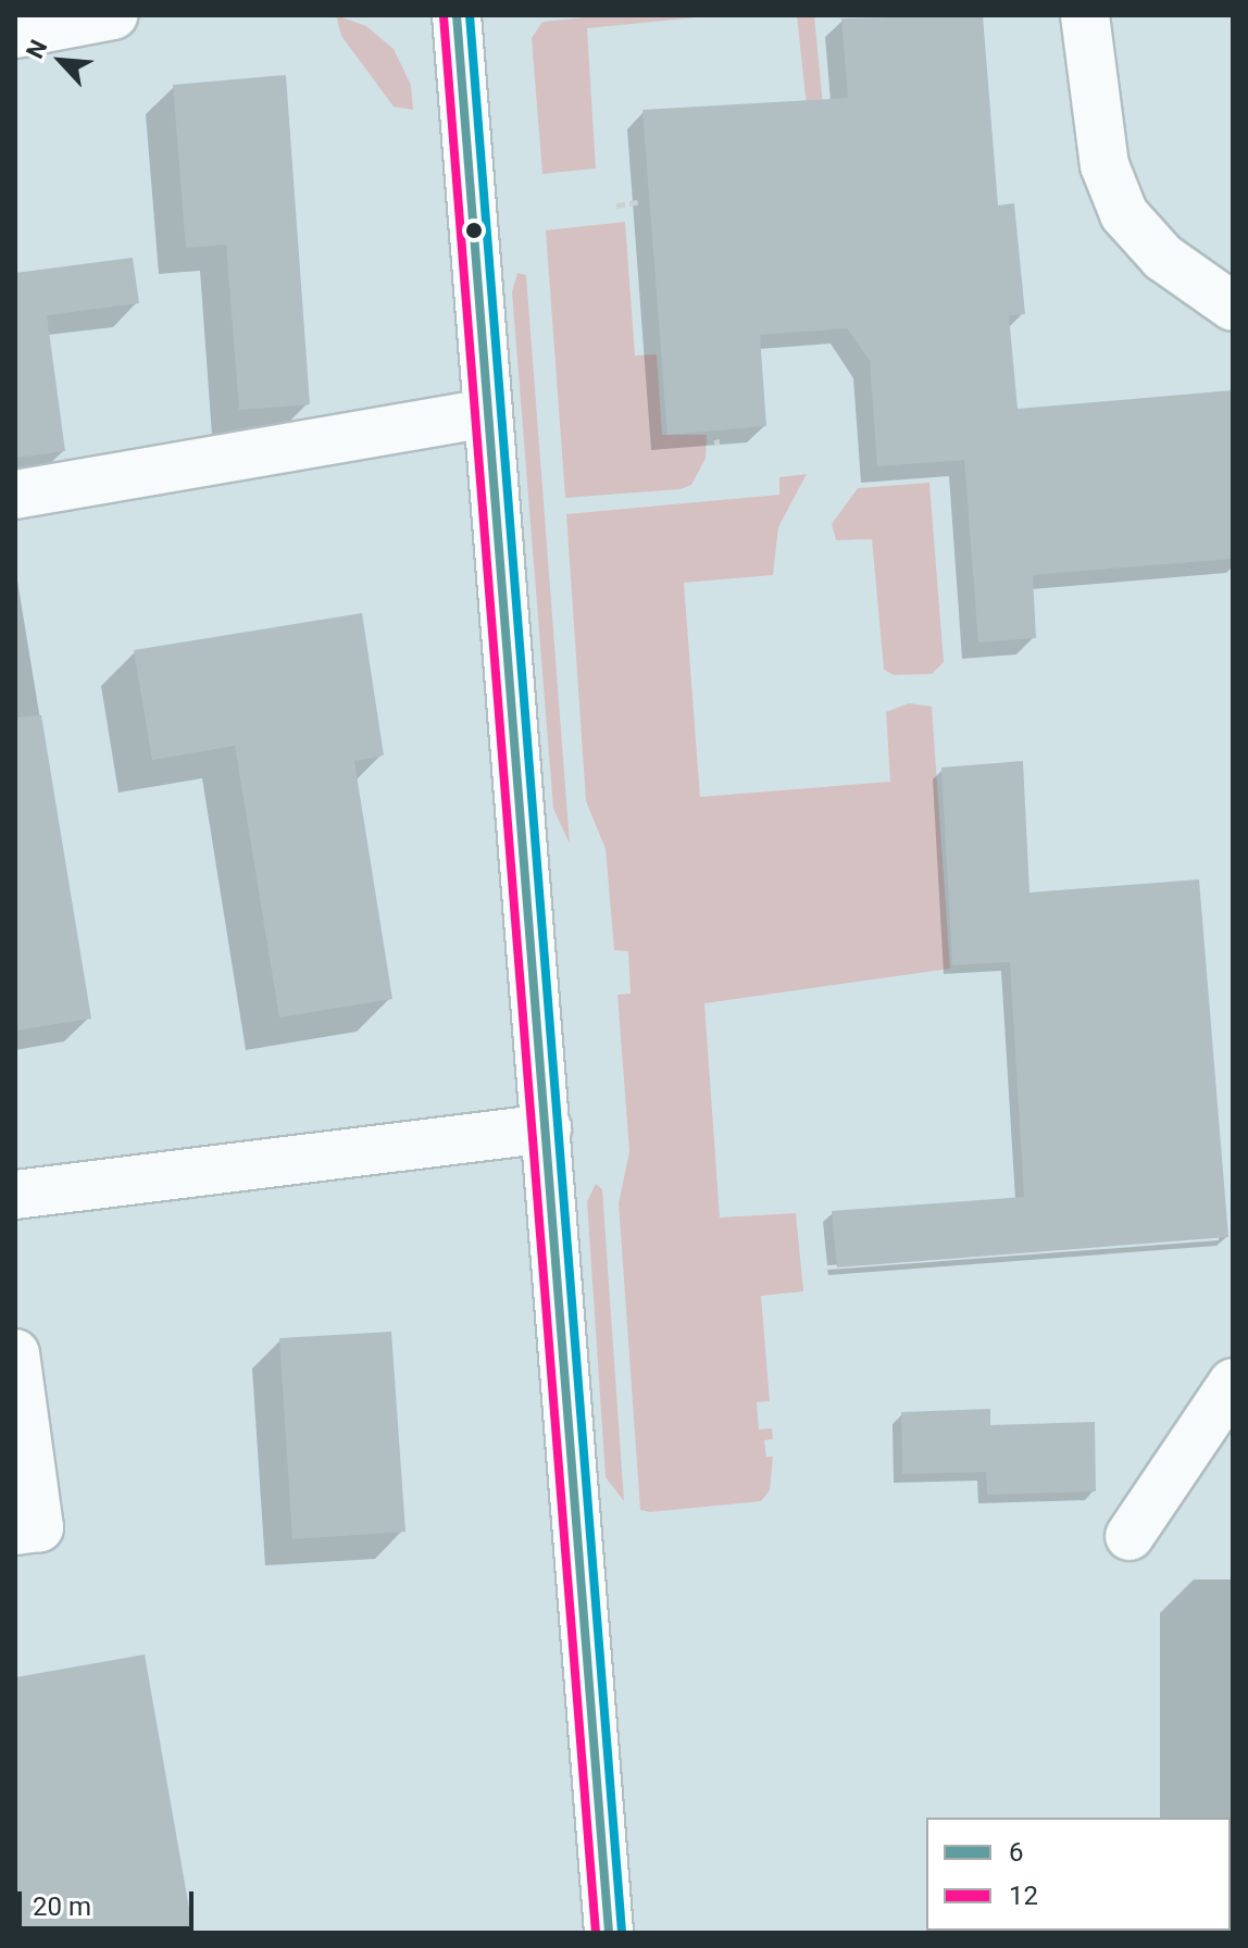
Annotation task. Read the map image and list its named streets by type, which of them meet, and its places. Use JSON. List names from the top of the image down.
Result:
{
  "lines": ["transit line 6", "transit line 12"],
  "legend": ["6", "12"],
  "scale_bar": "20 m",
  "north": "top left"
}
